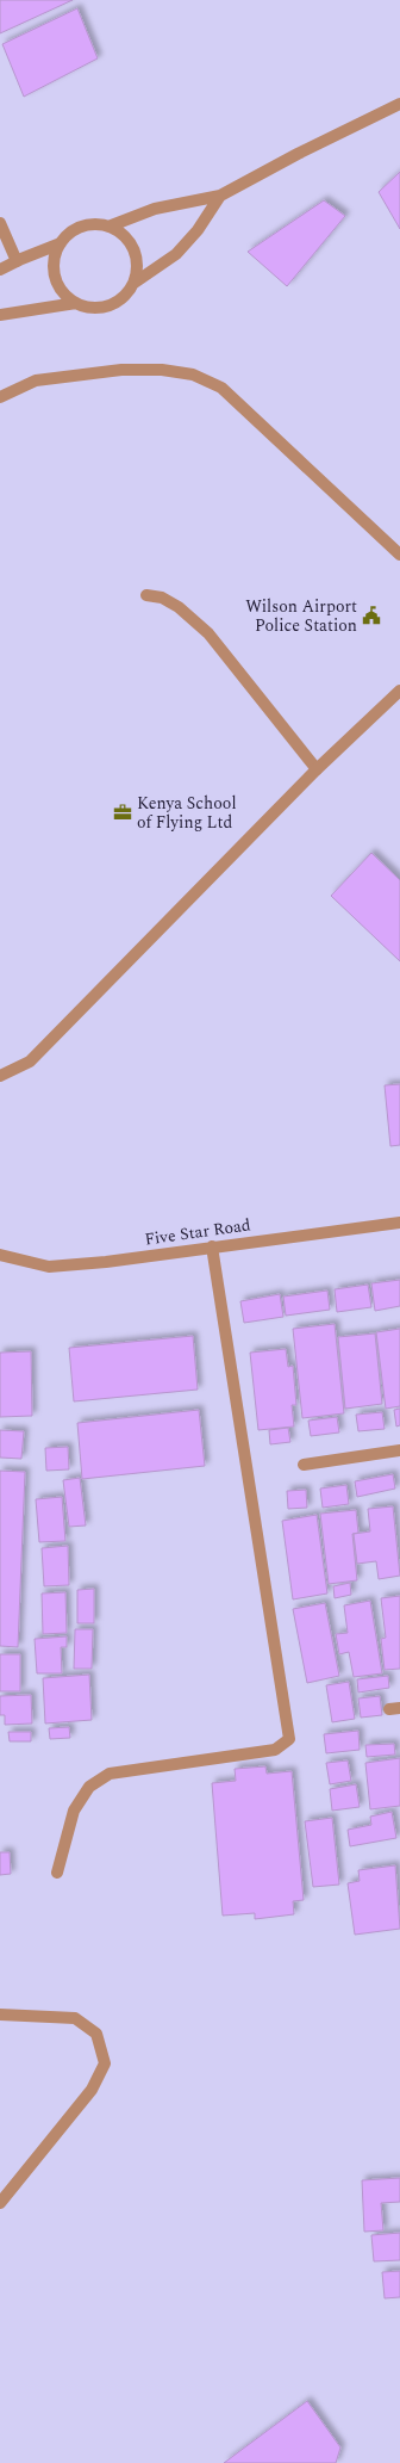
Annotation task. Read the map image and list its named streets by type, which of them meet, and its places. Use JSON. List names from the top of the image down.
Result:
{
  "streets": {
    "street": ["Five Star Road"]
  },
  "places": {
    "public building": ["Wilson Airport Police Station"],
    "office": ["Kenya School of Flying Ltd"]
  }
}
